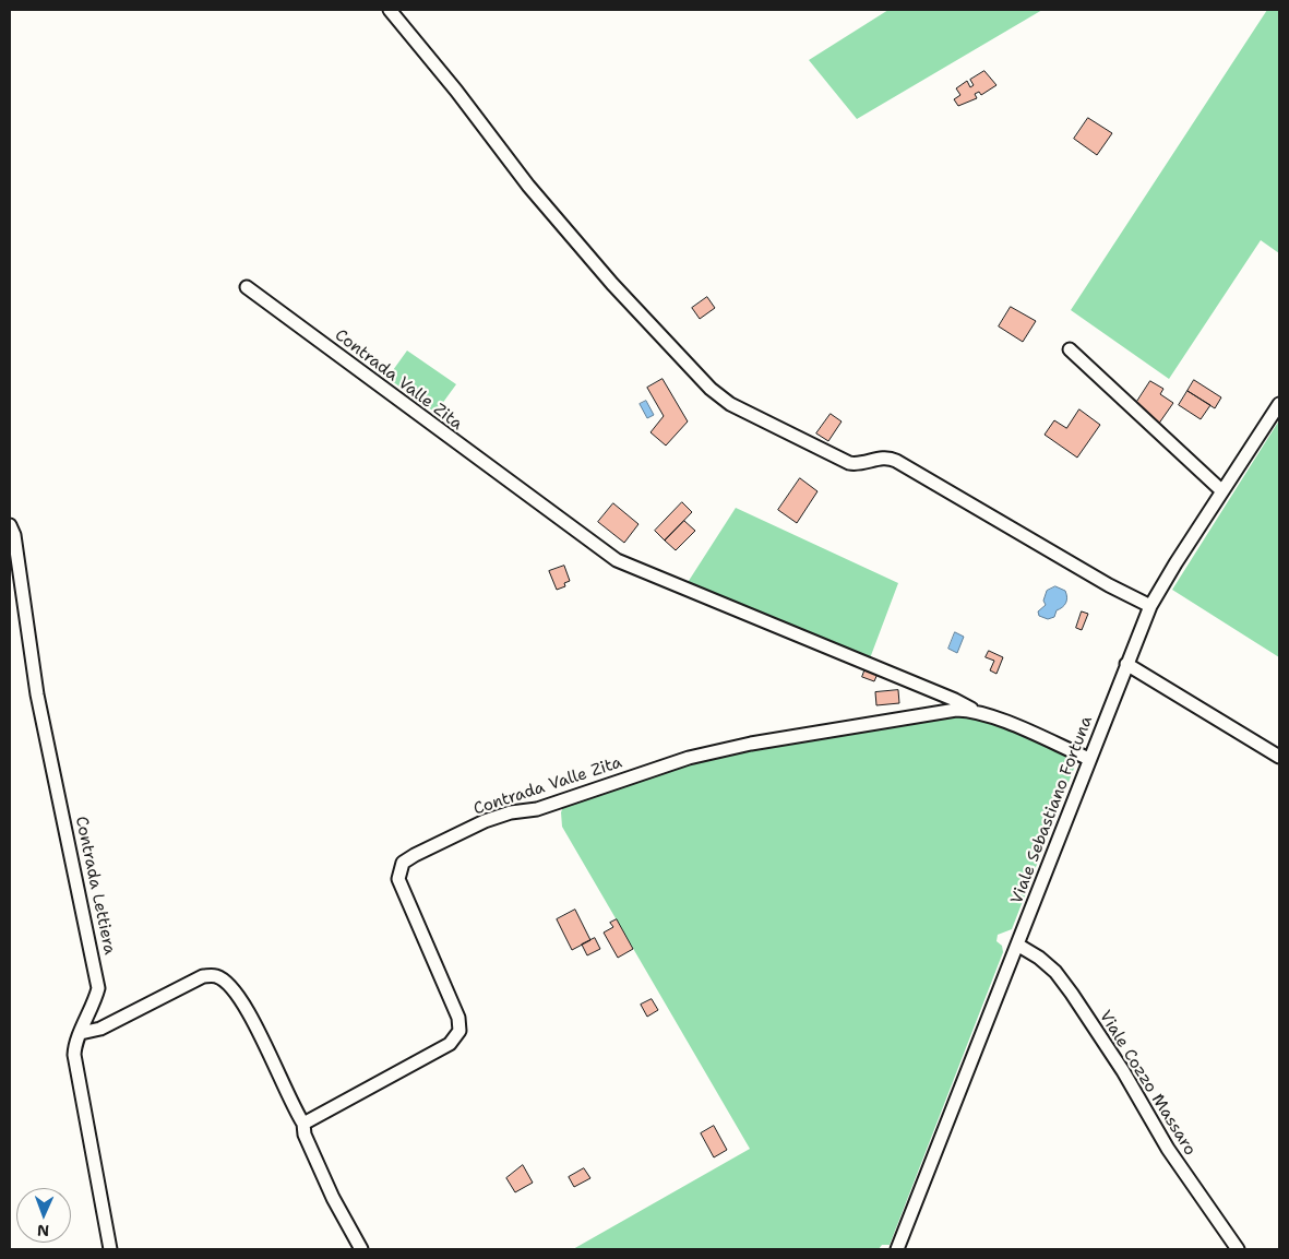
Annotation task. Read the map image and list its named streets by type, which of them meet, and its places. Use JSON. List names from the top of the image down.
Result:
{
  "streets": {
    "street": [
      "Contrada Valle Zita",
      "Viale Sebastiano Fortuna",
      "Contrada Lettiera",
      "Viale Cozzo Massaro"
    ]
  },
  "crossings": [
    ["Contrada Valle Zita", "Viale Sebastiano Fortuna"],
    ["Viale Sebastiano Fortuna", "Viale Cozzo Massaro"]
  ],
  "north": "bottom"
}
